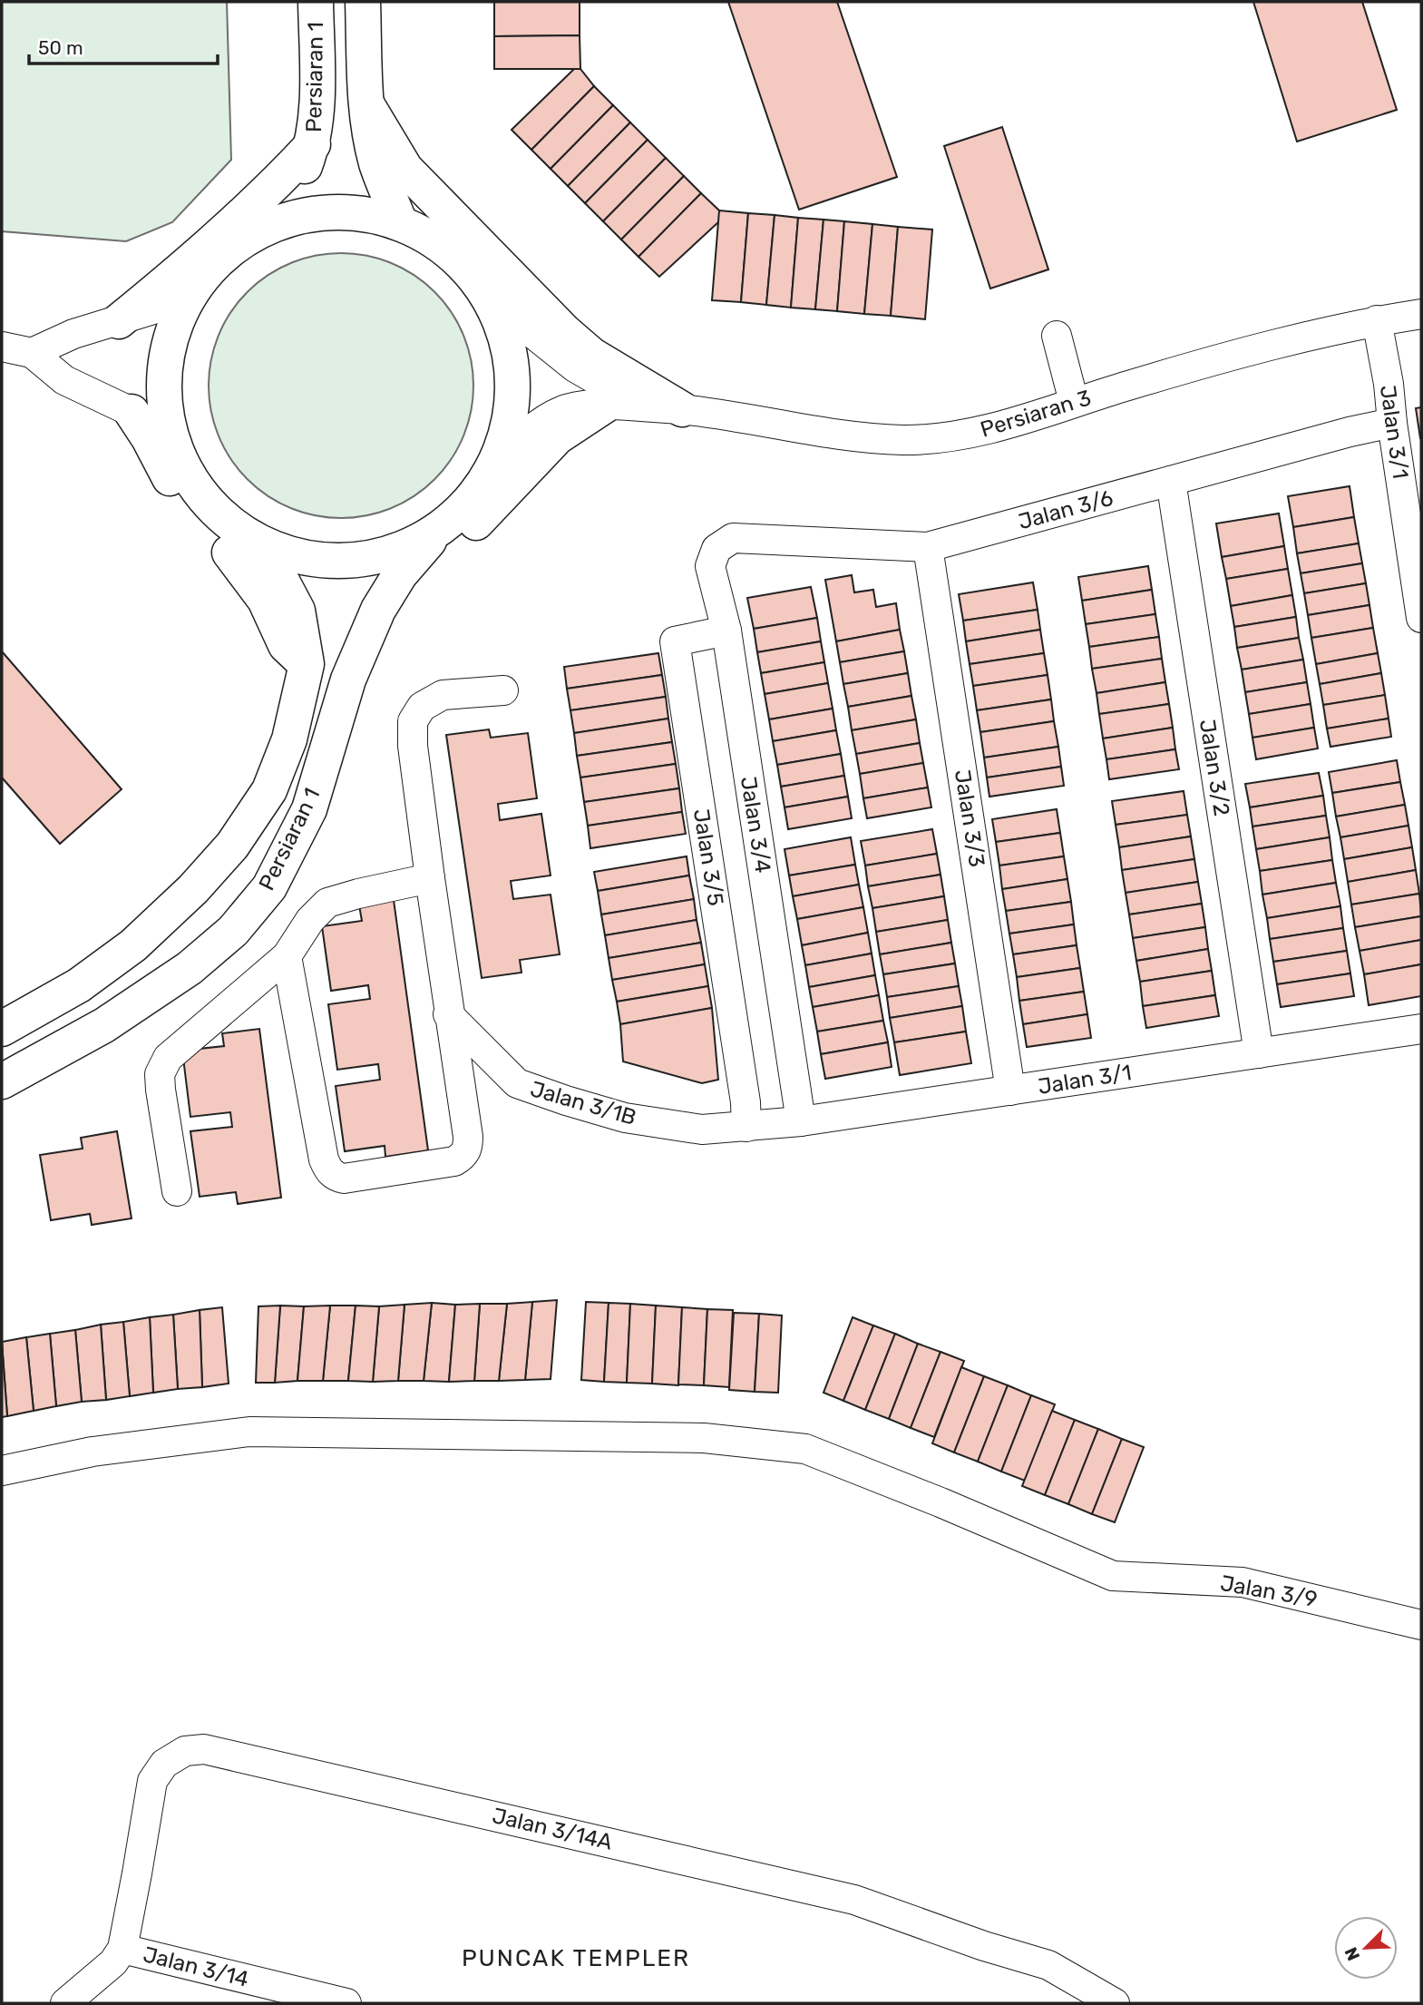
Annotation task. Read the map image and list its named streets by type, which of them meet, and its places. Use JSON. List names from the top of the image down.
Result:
{
  "streets": {
    "main road": ["Persiaran 1"],
    "street": [
      "Persiaran 3",
      "Jalan 3/1",
      "Jalan 3/6",
      "Jalan 3/2",
      "Jalan 3/3",
      "Jalan 3/4",
      "Jalan 3/5",
      "Jalan 3/1B",
      "Jalan 3/9",
      "Jalan 3/14A",
      "Jalan 3/14"
    ]
  },
  "crossings": [
    ["Persiaran 3", "Jalan 3/1"],
    ["Jalan 3/1", "Jalan 3/6"],
    ["Jalan 3/1", "Jalan 3/2"],
    ["Jalan 3/1", "Jalan 3/3"],
    ["Jalan 3/1", "Jalan 3/4"],
    ["Jalan 3/1", "Jalan 3/5"],
    ["Jalan 3/1", "Jalan 3/1B"],
    ["Jalan 3/6", "Jalan 3/2"],
    ["Jalan 3/6", "Jalan 3/3"],
    ["Jalan 3/6", "Jalan 3/4"],
    ["Jalan 3/4", "Jalan 3/5"],
    ["Jalan 3/5", "Jalan 3/1B"],
    ["Jalan 3/14A", "Jalan 3/14"]
  ],
  "districts": ["PUNCAK TEMPLER"],
  "scale_bar": "50 m",
  "north": "bottom left"
}
